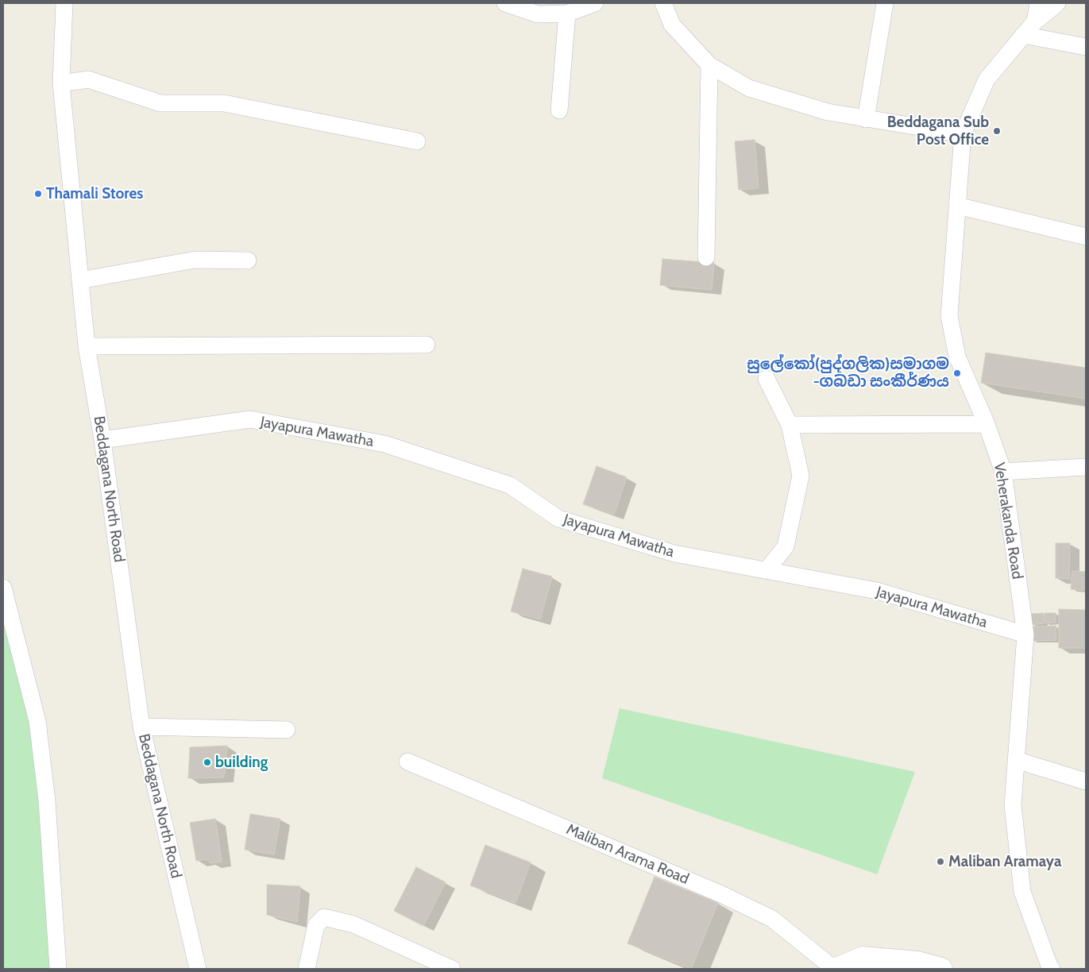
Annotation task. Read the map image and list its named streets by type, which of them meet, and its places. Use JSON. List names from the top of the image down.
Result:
{
  "streets": {
    "street": [
      "Jayapura Mawatha",
      "Beddagana North Road",
      "Veherakanda Road",
      "Maliban Arama Road"
    ]
  },
  "crossings": [
    ["Jayapura Mawatha", "Beddagana North Road"],
    ["Jayapura Mawatha", "Veherakanda Road"]
  ],
  "places": [
    "Beddagana Sub Post Office",
    "Thamali Stores",
    "සුලේකෝ(පුද්ගලික)සමාගම -ගබඩා සංකීර්ණය",
    "building",
    "Maliban Aramaya"
  ]
}
